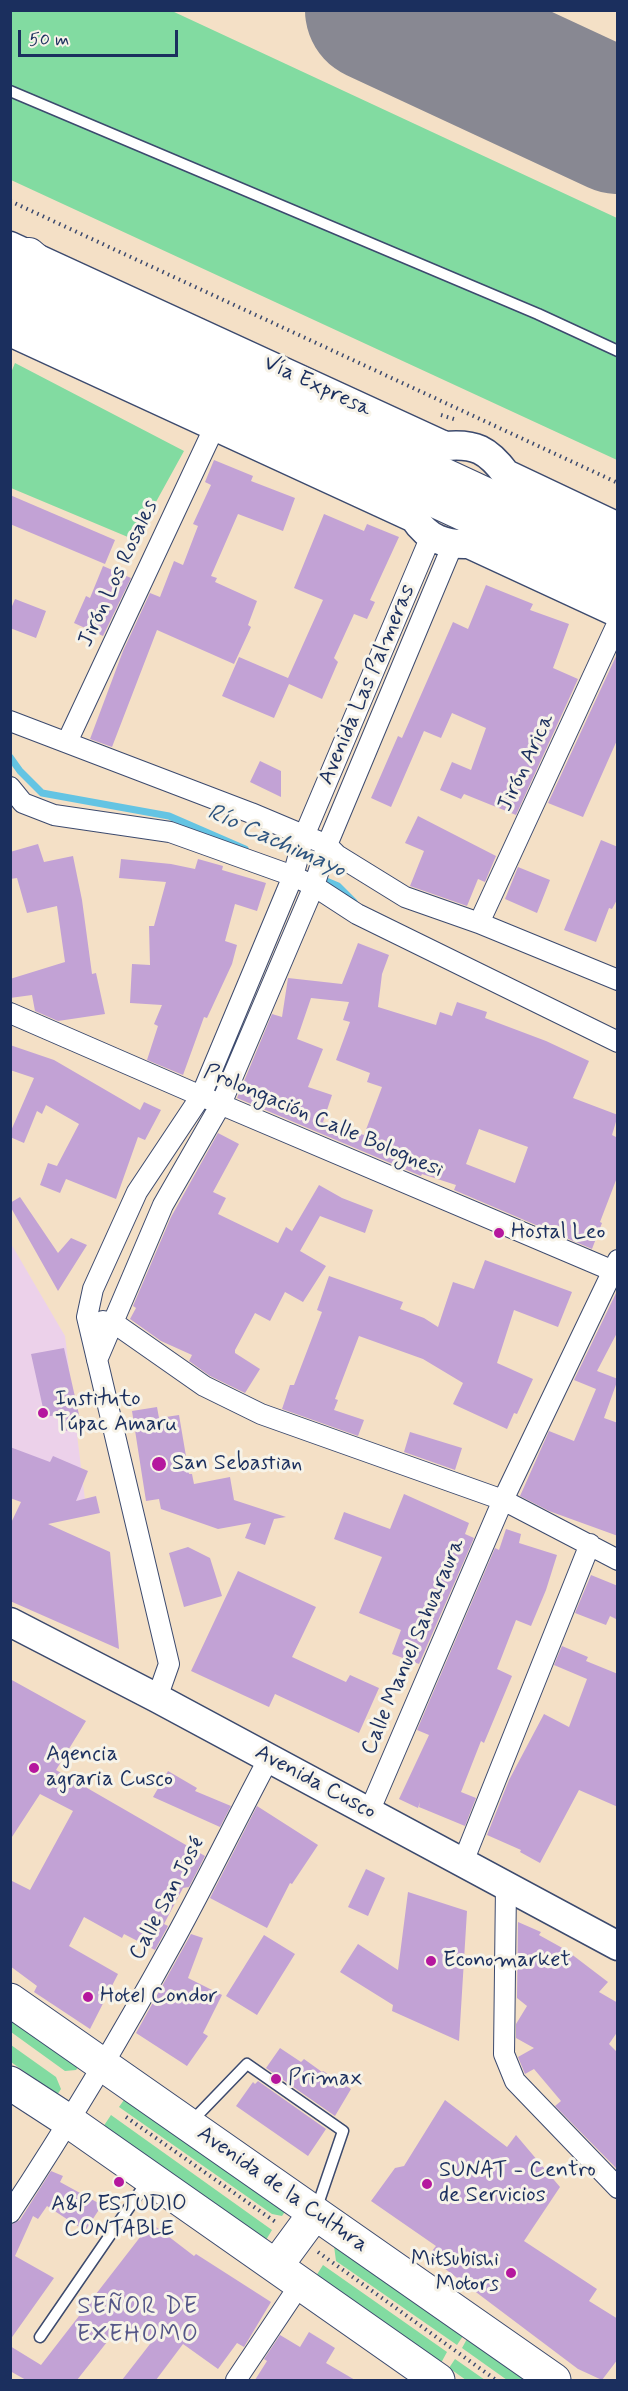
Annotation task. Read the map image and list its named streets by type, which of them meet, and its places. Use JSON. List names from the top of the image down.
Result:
{
  "streets": {
    "highway": ["Avenida de la Cultura"],
    "main road": ["Vía Expresa", "Avenida Cusco"],
    "street": [
      "Jirón Los Rosales",
      "Avenida Las Palmeras",
      "Jirón Arica",
      "Prolongación Calle Bolognesi",
      "Calle Manuel Sahuaraura",
      "Calle San José"
    ]
  },
  "crossings": [
    ["Vía Expresa", "Jirón Los Rosales"],
    ["Vía Expresa", "Avenida Las Palmeras"],
    ["Avenida Las Palmeras", "Prolongación Calle Bolognesi"],
    ["Prolongación Calle Bolognesi", "Calle Manuel Sahuaraura"],
    ["Calle Manuel Sahuaraura", "Avenida Cusco"],
    ["Avenida Cusco", "Calle San José"],
    ["Calle San José", "Avenida de la Cultura"]
  ],
  "districts": ["SEÑOR DE EXEHOMO"],
  "water": ["Río Cachimayo"],
  "places": [
    "Hostal Leo",
    "Instituto Túpac Amaru",
    "San Sebastian",
    "Agencia agraria Cusco",
    "Economarket",
    "Hotel Condor",
    "Primax",
    "A&P ESTUDIO CONTABLE",
    "SUNAT - Centro de Servicios",
    "Mitsubishi Motors"
  ],
  "scale_bar": "50 m"
}
